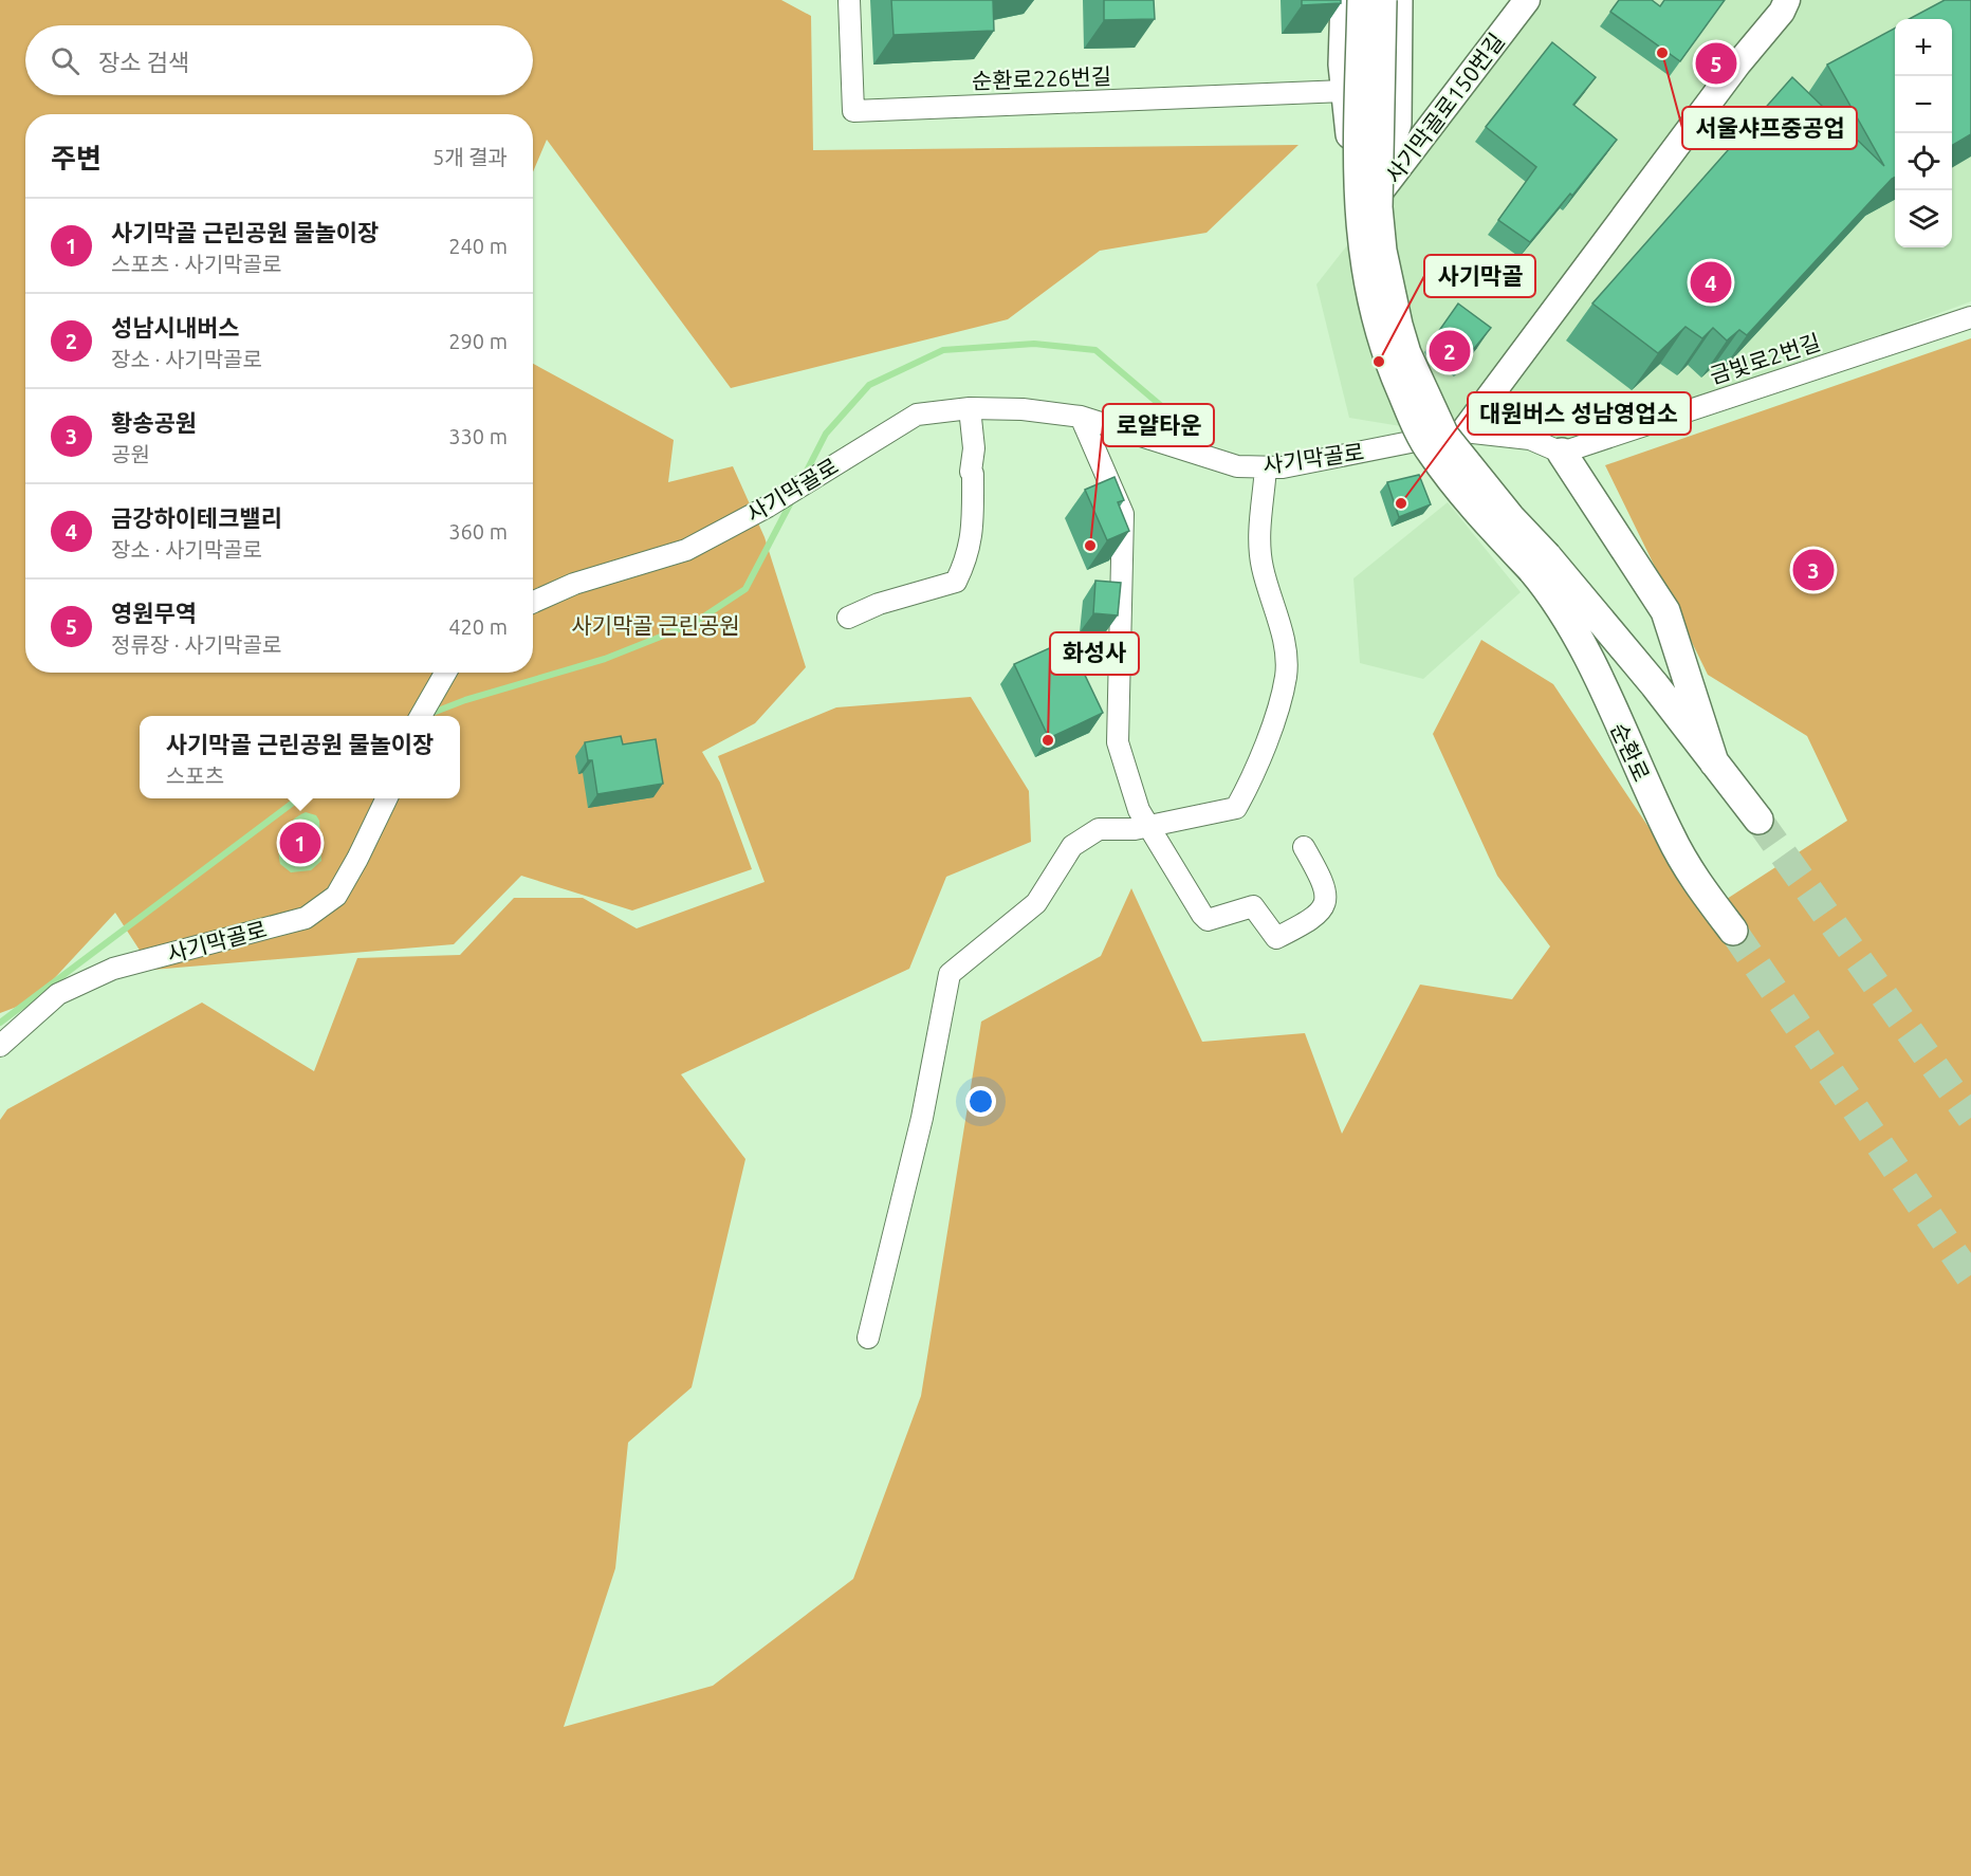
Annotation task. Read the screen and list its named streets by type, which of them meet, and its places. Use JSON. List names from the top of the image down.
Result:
{
  "streets": {
    "main road": ["순환로"],
    "street": [
      "순환로226번길",
      "사기막골로150번길",
      "금빛로2번길",
      "사기막골로"
    ]
  },
  "parks": ["사기막골 근린공원"],
  "places": [
    "서울샤프중공업",
    "사기막골",
    "대원버스 성남영업소",
    "로얄타운",
    "화성사"
  ],
  "page": {
    "map_buttons": ["+", "−"],
    "search": "장소 검색",
    "pins": [
      "5",
      "4",
      "2",
      "3",
      "1"
    ],
    "heading": ["주변", "5개 결과"],
    "list": [
      {
        "mark": "1",
        "name": "사기막골 근린공원 물놀이장",
        "note": "스포츠 · 사기막골로",
        "value": "240 m"
      },
      {
        "mark": "2",
        "name": "성남시내버스",
        "note": "장소 · 사기막골로",
        "value": "290 m"
      },
      {
        "mark": "3",
        "name": "황송공원",
        "note": "공원",
        "value": "330 m"
      },
      {
        "mark": "4",
        "name": "금강하이테크밸리",
        "note": "장소 · 사기막골로",
        "value": "360 m"
      },
      {
        "mark": "5",
        "name": "영원무역",
        "note": "정류장 · 사기막골로",
        "value": "420 m"
      }
    ],
    "popup": ["사기막골 근린공원 물놀이장", "스포츠"]
  }
}
